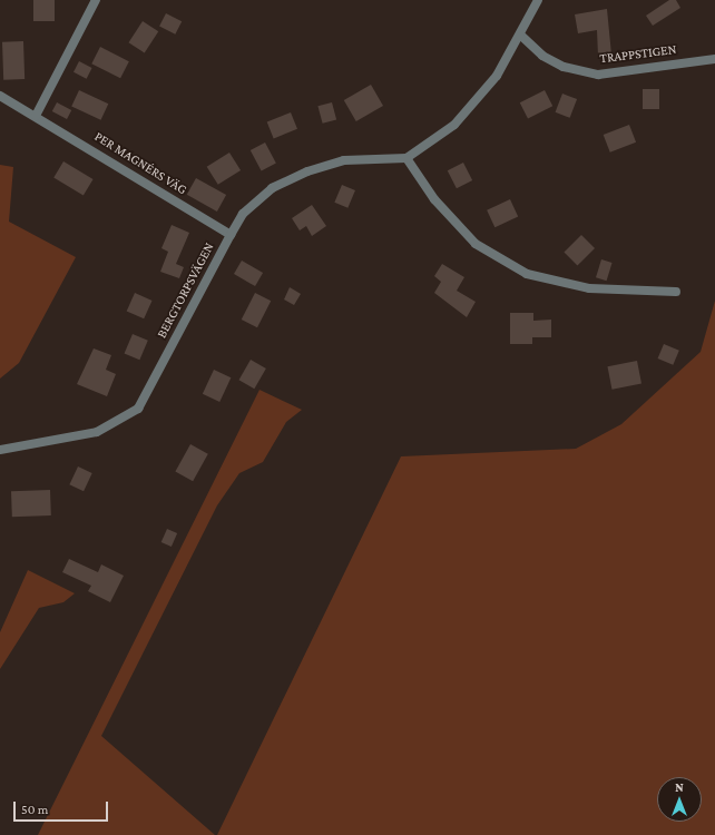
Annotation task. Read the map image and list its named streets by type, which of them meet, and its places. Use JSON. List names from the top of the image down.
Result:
{
  "streets": {
    "street": ["TRAPPSTIGEN", "PER MAGNÉRS VÄG", "BERGTORPSVÄGEN"]
  },
  "crossings": [
    ["PER MAGNÉRS VÄG", "BERGTORPSVÄGEN"]
  ],
  "scale_bar": "50 m",
  "north": "top"
}
